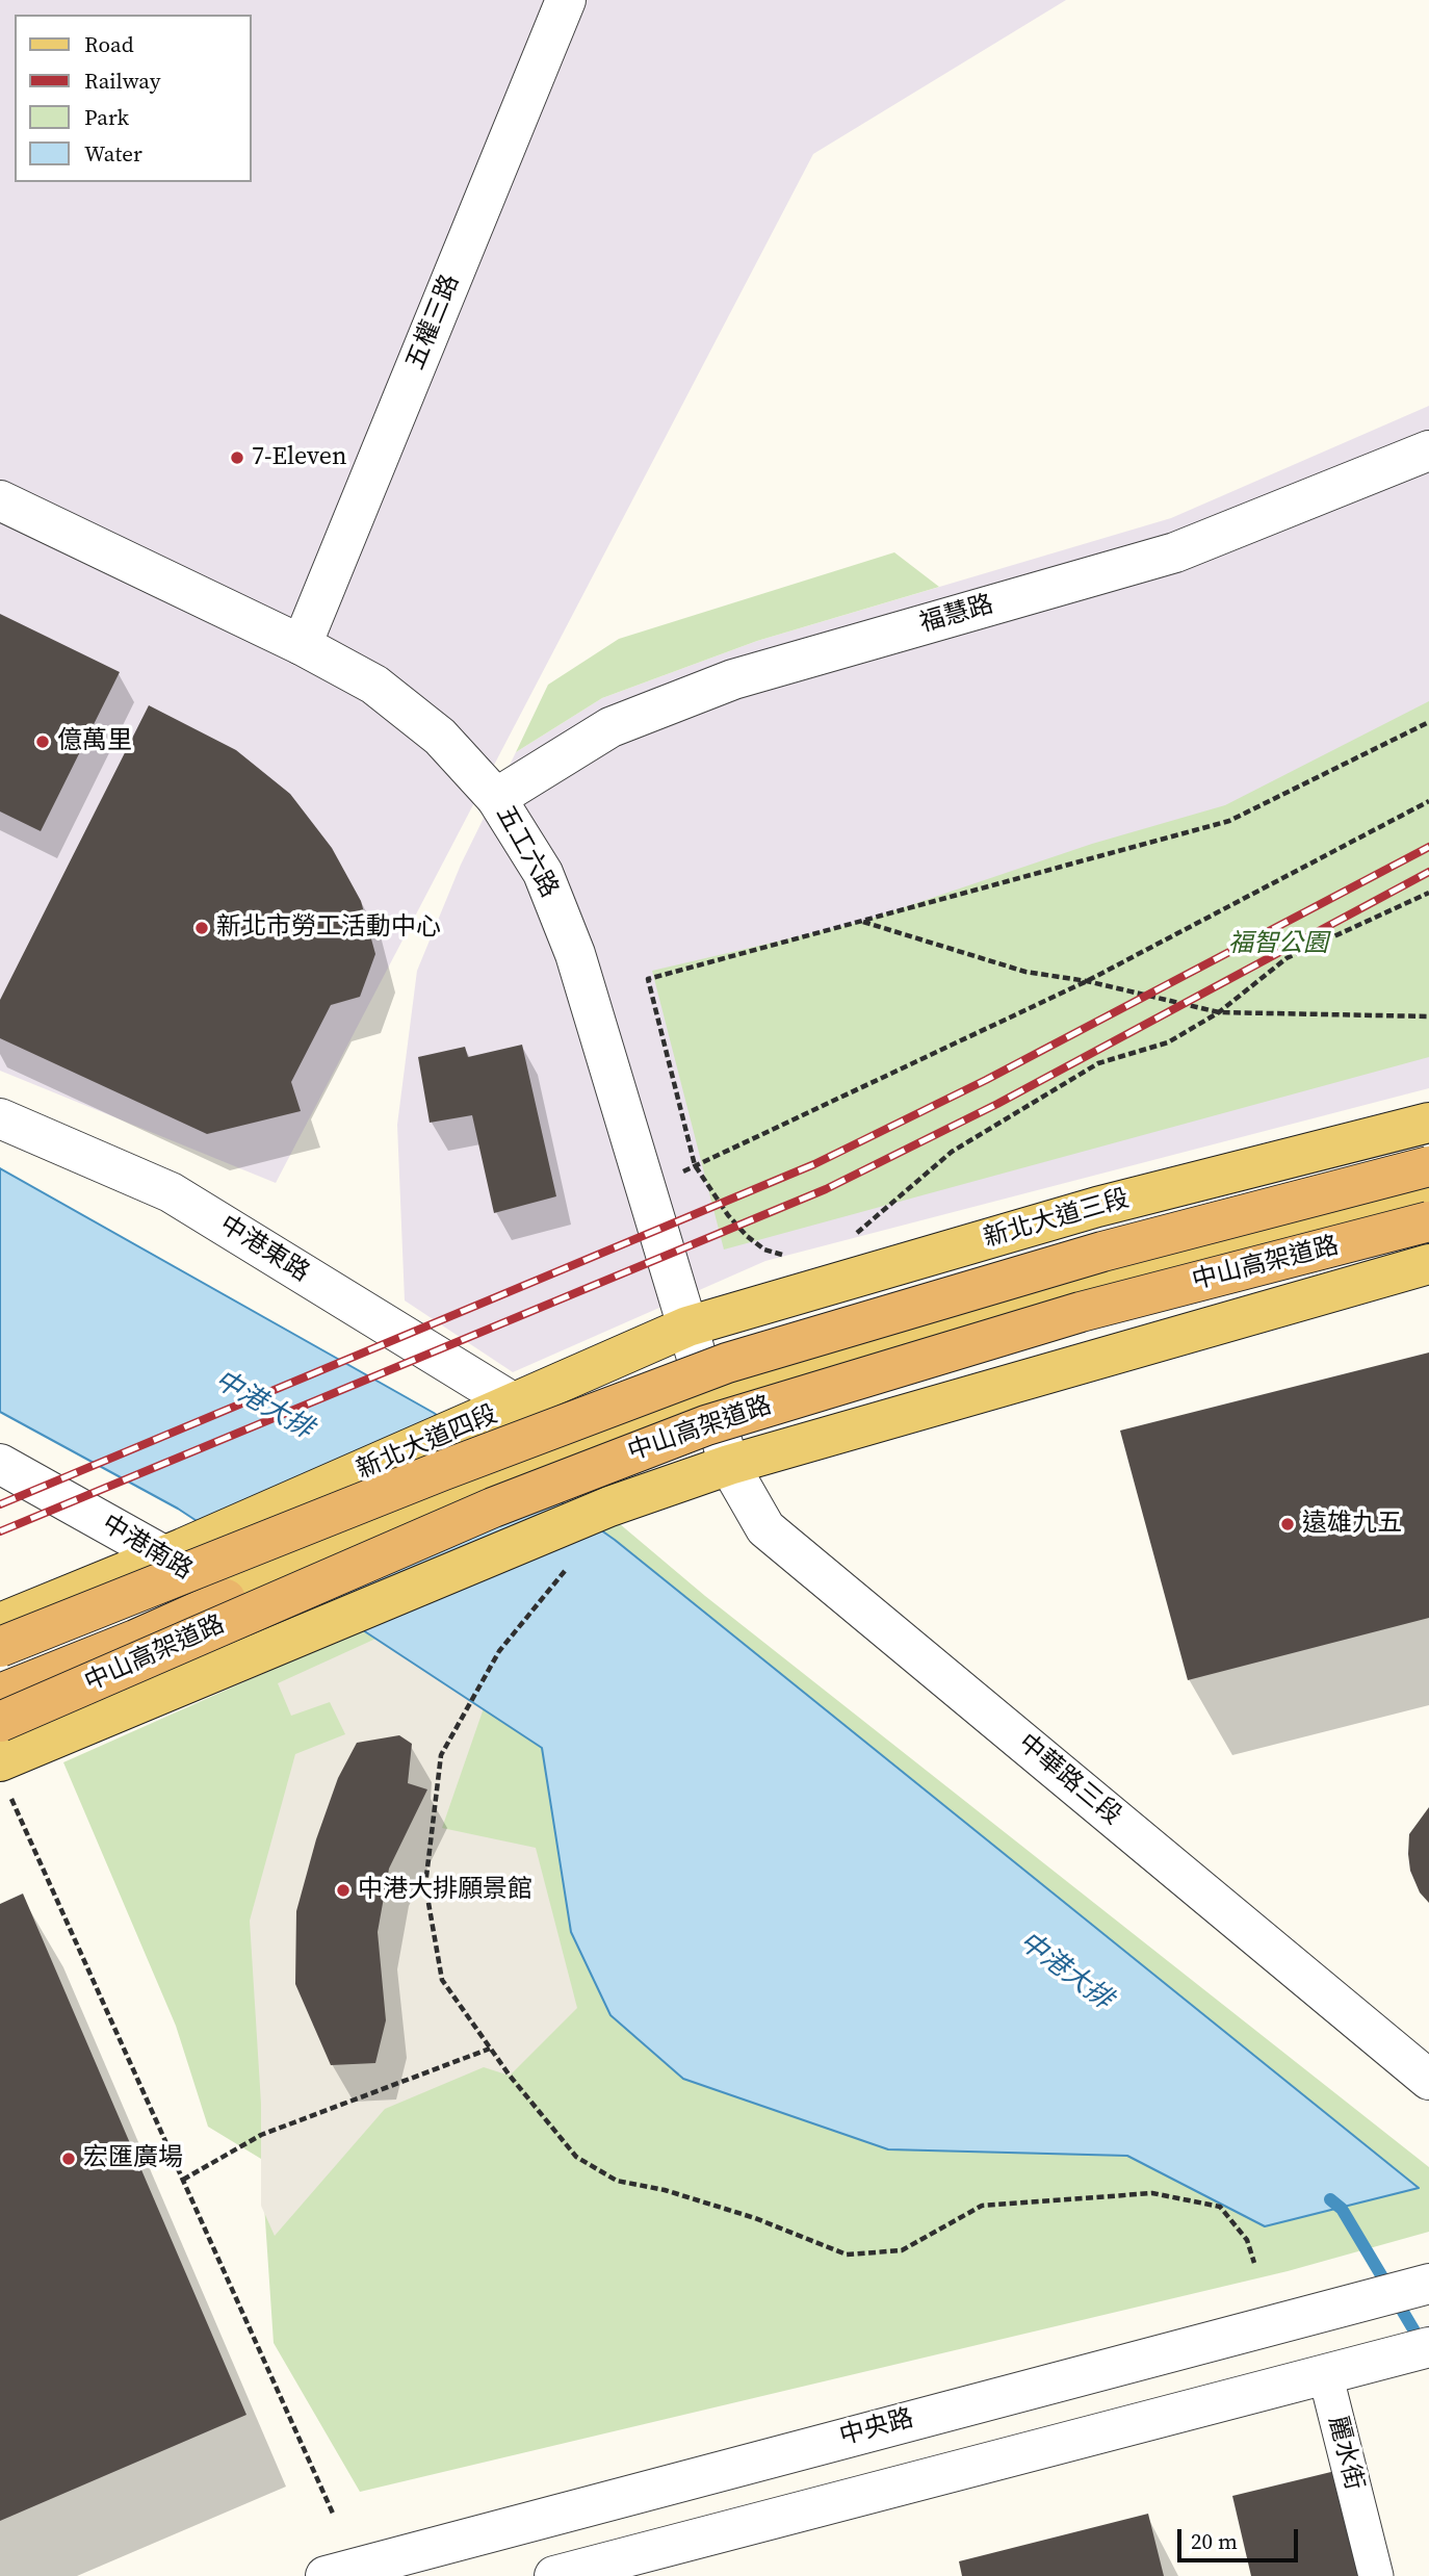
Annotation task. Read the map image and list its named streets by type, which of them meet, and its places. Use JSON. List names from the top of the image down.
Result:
{
  "streets": {
    "highway": ["中山高架道路"],
    "main road": ["新北大道三段", "新北大道四段"],
    "street": [
      "五權三路",
      "福慧路",
      "五工六路",
      "中港東路",
      "中港南路",
      "中華路三段",
      "中央路",
      "麗水街"
    ]
  },
  "crossings": [
    ["五權三路", "五工六路"],
    ["福慧路", "五工六路"],
    ["五工六路", "新北大道三段"],
    ["五工六路", "新北大道四段"],
    ["五工六路", "中華路三段"],
    ["新北大道三段", "新北大道四段"],
    ["中港東路", "新北大道四段"],
    ["新北大道四段", "中港南路"],
    ["新北大道四段", "中華路三段"]
  ],
  "water": ["中港大排"],
  "parks": ["福智公園"],
  "places": [
    "7-Eleven",
    "億萬里",
    "新北市勞工活動中心",
    "遠雄九五",
    "中港大排願景館",
    "宏匯廣場"
  ],
  "legend": [
    "Road",
    "Railway",
    "Park",
    "Water"
  ],
  "scale_bar": "20 m"
}
